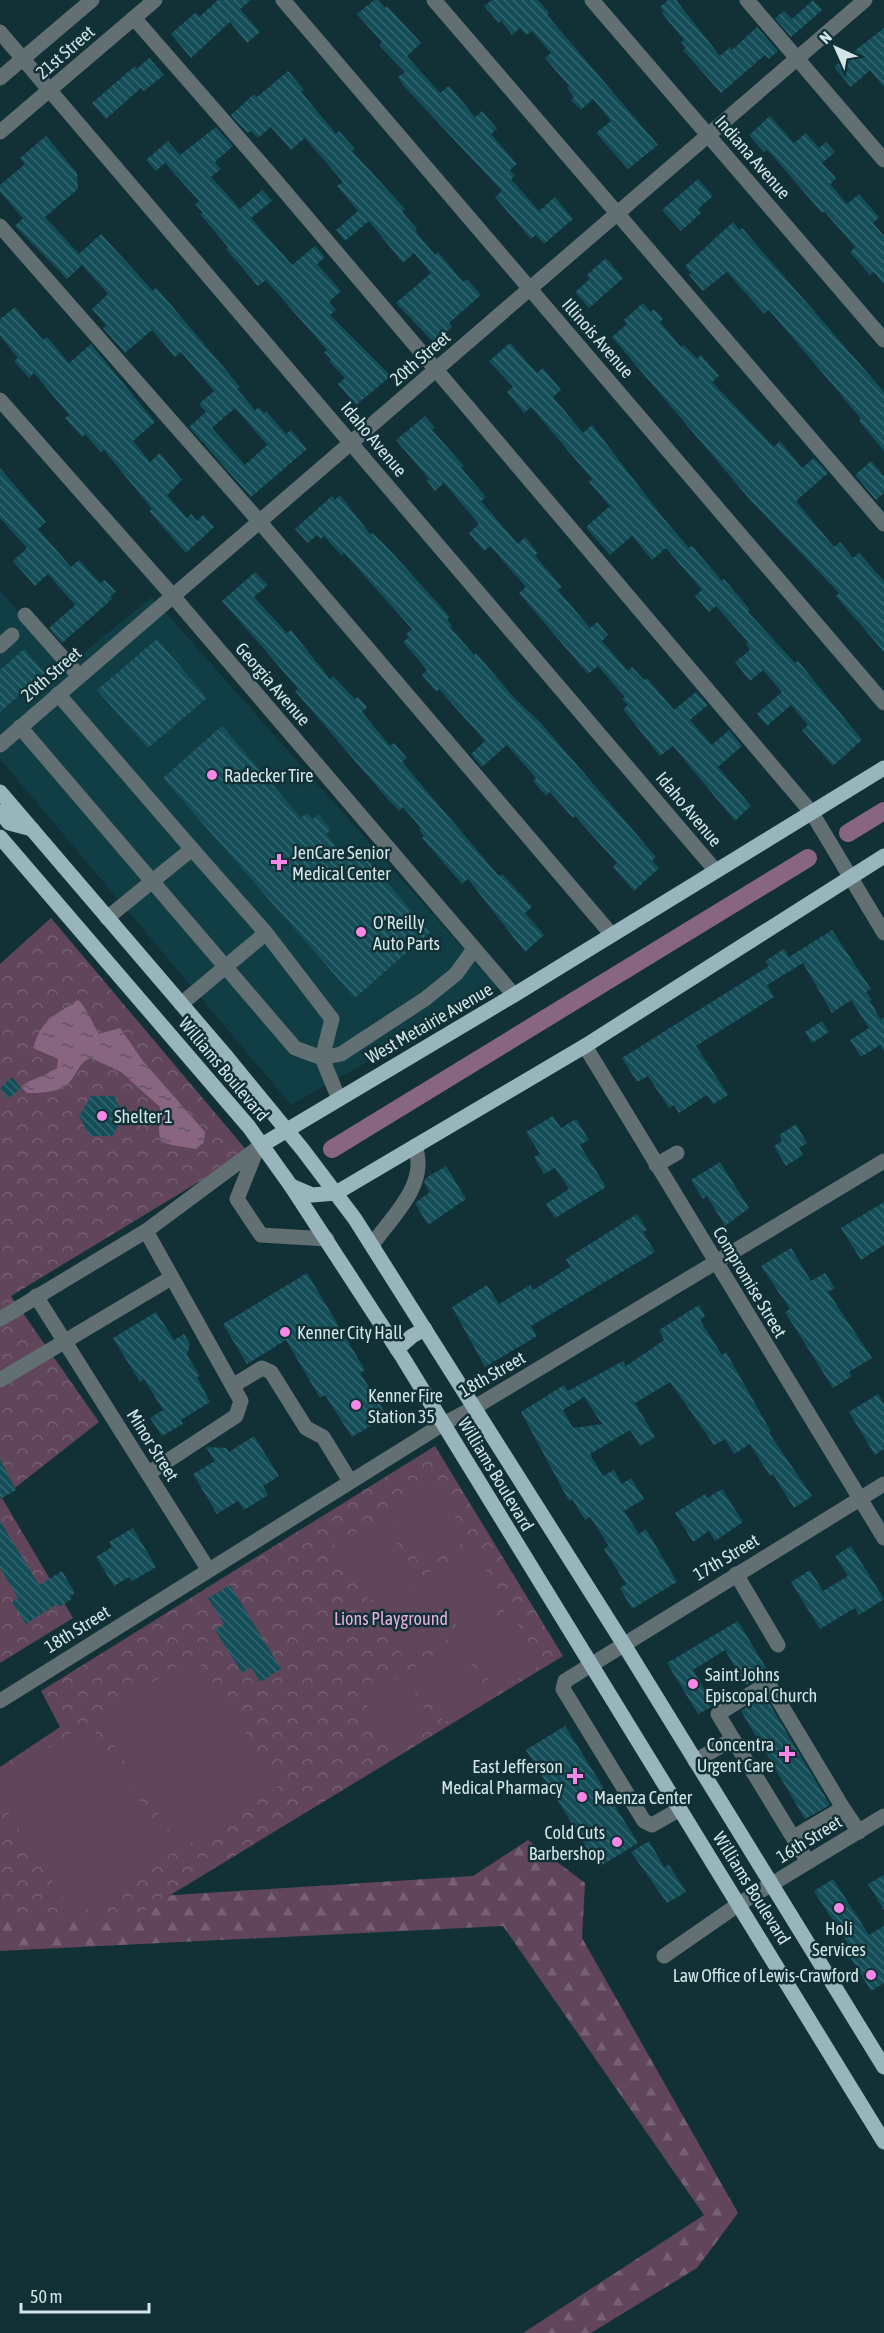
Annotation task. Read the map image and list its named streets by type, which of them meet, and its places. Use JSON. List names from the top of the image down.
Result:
{
  "streets": {
    "main road": ["West Metairie Avenue", "Williams Boulevard"],
    "street": [
      "21st Street",
      "Indiana Avenue",
      "Illinois Avenue",
      "20th Street",
      "Idaho Avenue",
      "Georgia Avenue",
      "Compromise Street",
      "18th Street",
      "Minor Street",
      "17th Street",
      "16th Street"
    ]
  },
  "crossings": [
    ["21st Street", "Idaho Avenue"],
    ["Indiana Avenue", "20th Street"],
    ["Illinois Avenue", "20th Street"],
    ["20th Street", "Idaho Avenue"],
    ["20th Street", "Georgia Avenue"],
    ["Idaho Avenue", "West Metairie Avenue"],
    ["Georgia Avenue", "West Metairie Avenue"],
    ["West Metairie Avenue", "Williams Boulevard"],
    ["West Metairie Avenue", "Minor Street"],
    ["Williams Boulevard", "18th Street"],
    ["Williams Boulevard", "17th Street"],
    ["Williams Boulevard", "16th Street"],
    ["Compromise Street", "18th Street"],
    ["Compromise Street", "17th Street"],
    ["18th Street", "Minor Street"]
  ],
  "parks": ["Lions Playground"],
  "places": {
    "other": [
      "Radecker Tire",
      "O'Reilly Auto Parts",
      "Shelter 1",
      "Kenner City Hall",
      "Kenner Fire Station 35",
      "Saint Johns Episcopal Church",
      "Maenza Center",
      "Cold Cuts Barbershop",
      "Holi Services",
      "Law Office of Lewis-Crawford"
    ],
    "health": ["JenCare Senior Medical Center", "Concentra Urgent Care", "East Jefferson Medical Pharmacy"]
  },
  "scale_bar": "50 m",
  "north": "top left"
}
